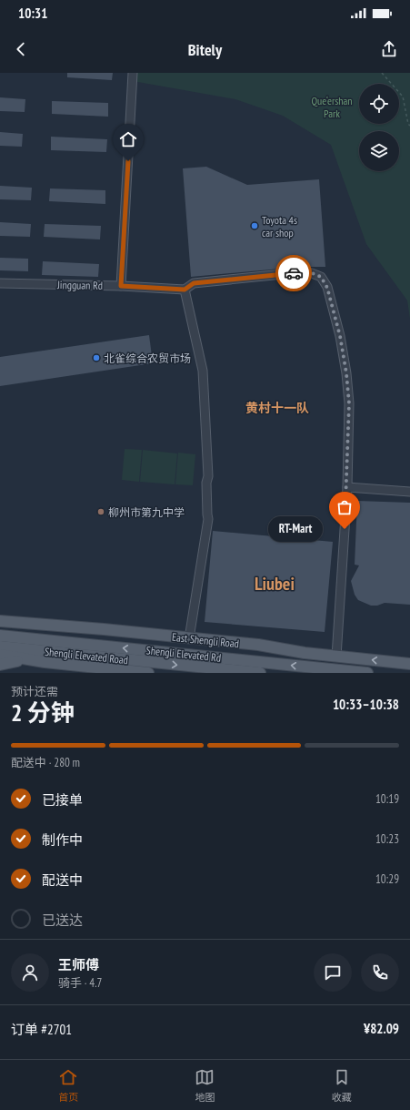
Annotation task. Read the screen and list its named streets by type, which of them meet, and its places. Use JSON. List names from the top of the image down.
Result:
{
  "streets": {
    "main road": ["East Shengli Road", "Shengli Elevated Rd", "Shengli Elevated Road"],
    "street": ["Jingguan Rd"]
  },
  "districts": ["黄村十一队", "Liubei"],
  "parks": ["Que‘ershan Park"],
  "places": [
    "Toyota 4s car shop",
    "北雀综合农贸市场",
    "柳州市第九中学",
    "RT-Mart"
  ],
  "page": {
    "status": "10:31",
    "header": "Bitely",
    "bubble": "RT-Mart",
    "heading": ["2 分钟", "预计还需", "10:33–10:38"],
    "panel": [
      "王师傅",
      "骑手 · 4.7",
      "订单 #2701",
      "¥82.09"
    ],
    "bar": "配送中 · 280 m",
    "list": [
      ["已接单", "10:19"],
      ["制作中", "10:23"],
      ["配送中", "10:29"],
      "已送达"
    ],
    "tabs": ["首页", "地图", "收藏"]
  }
}
